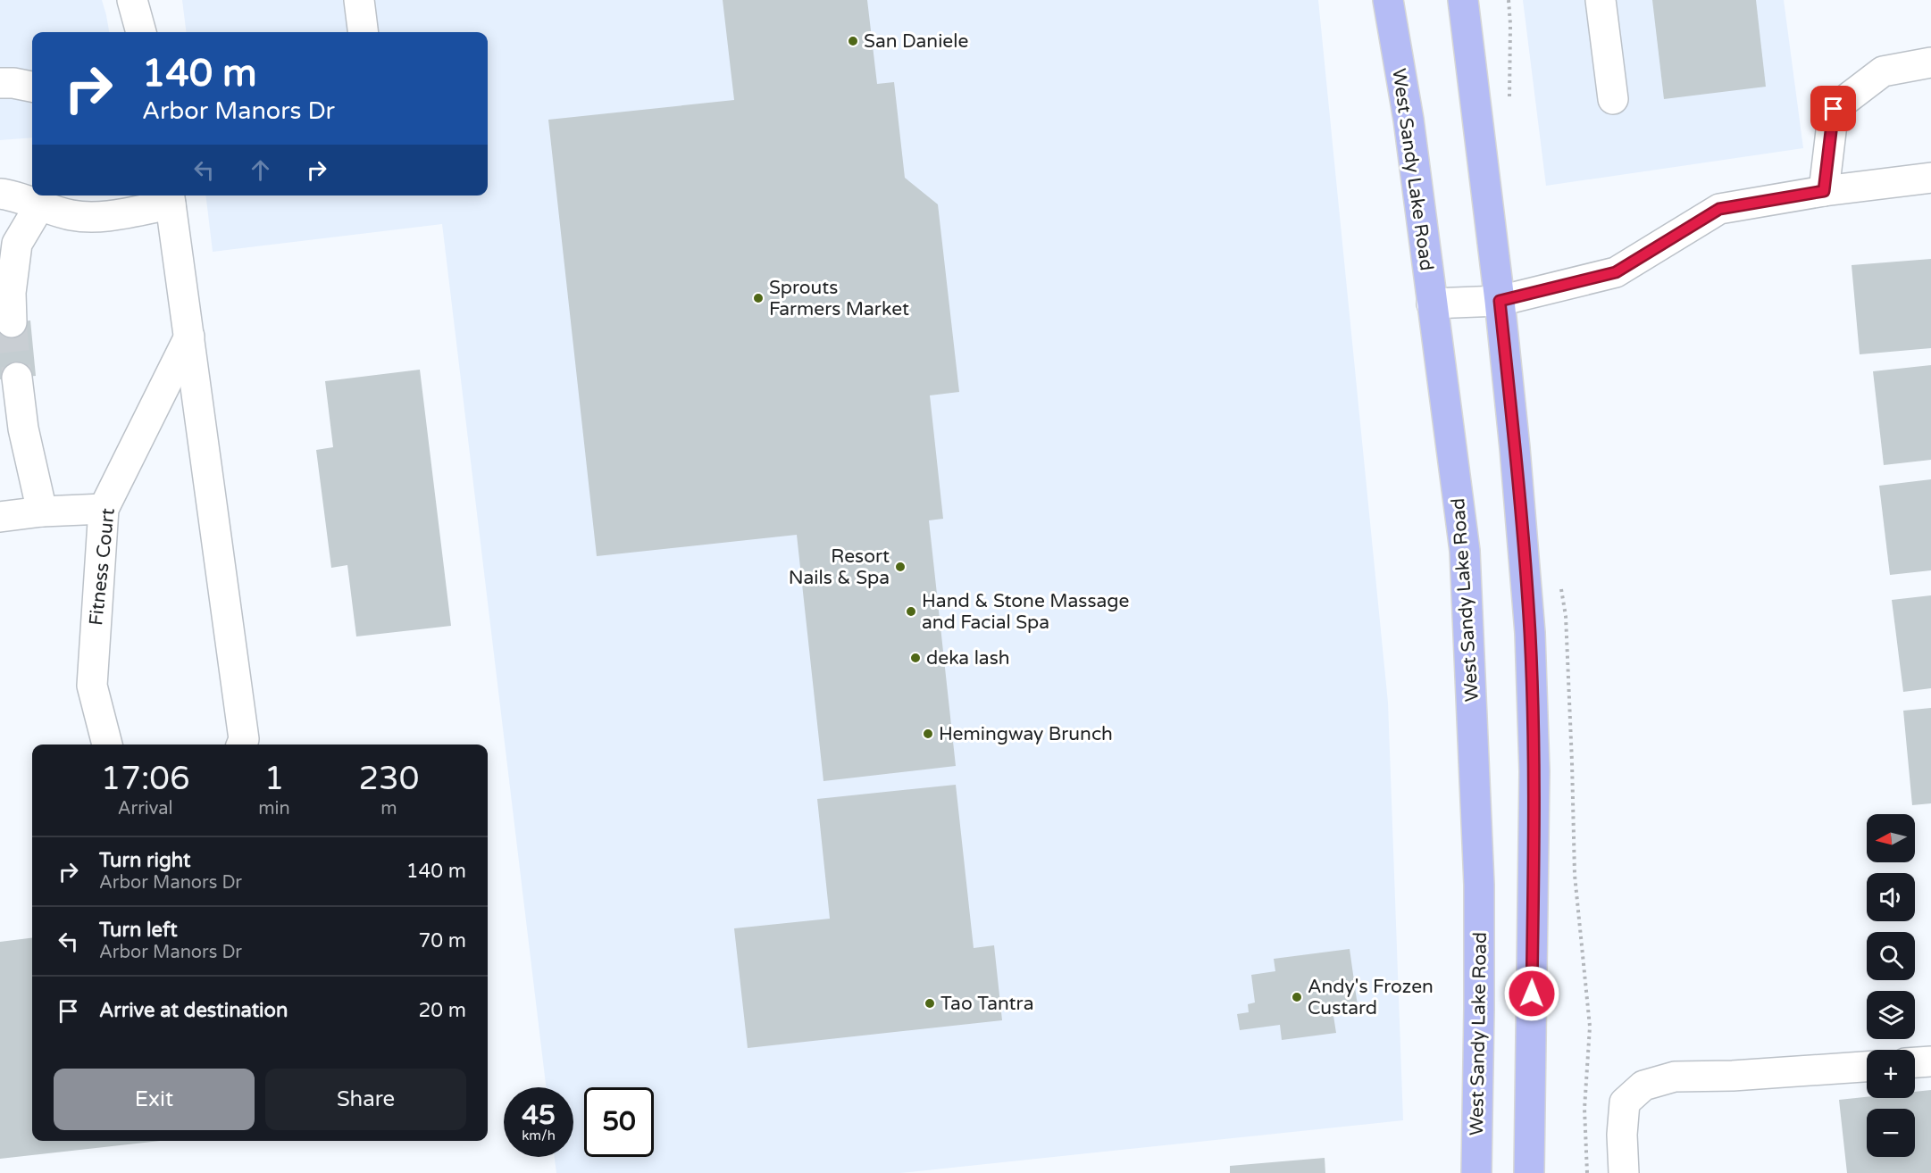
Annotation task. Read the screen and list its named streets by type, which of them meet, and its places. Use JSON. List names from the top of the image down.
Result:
{
  "streets": {
    "main road": ["West Sandy Lake Road"],
    "street": ["Fitness Court"]
  },
  "places": [
    "San Daniele",
    "Sprouts Farmers Market",
    "Resort Nails & Spa",
    "Hand & Stone Massage and Facial Spa",
    "deka lash",
    "Hemingway Brunch",
    "Andy's Frozen Custard",
    "Tao Tantra"
  ],
  "north": "left",
  "page": {
    "turn": ["140 m", "Arbor Manors Dr"],
    "eta": [
      "17:06",
      "Arrival",
      "1",
      "min",
      "230",
      "m"
    ],
    "map_buttons": ["+", "−"],
    "list": [
      {
        "name": "Turn right",
        "note": "Arbor Manors Dr",
        "value": "140 m"
      },
      {
        "name": "Turn left",
        "note": "Arbor Manors Dr",
        "value": "70 m"
      },
      {
        "name": "Arrive at destination",
        "value": "20 m"
      }
    ],
    "buttons": ["Exit", "Share"],
    "speed": "45 km/h",
    "limit": "50"
  }
}
